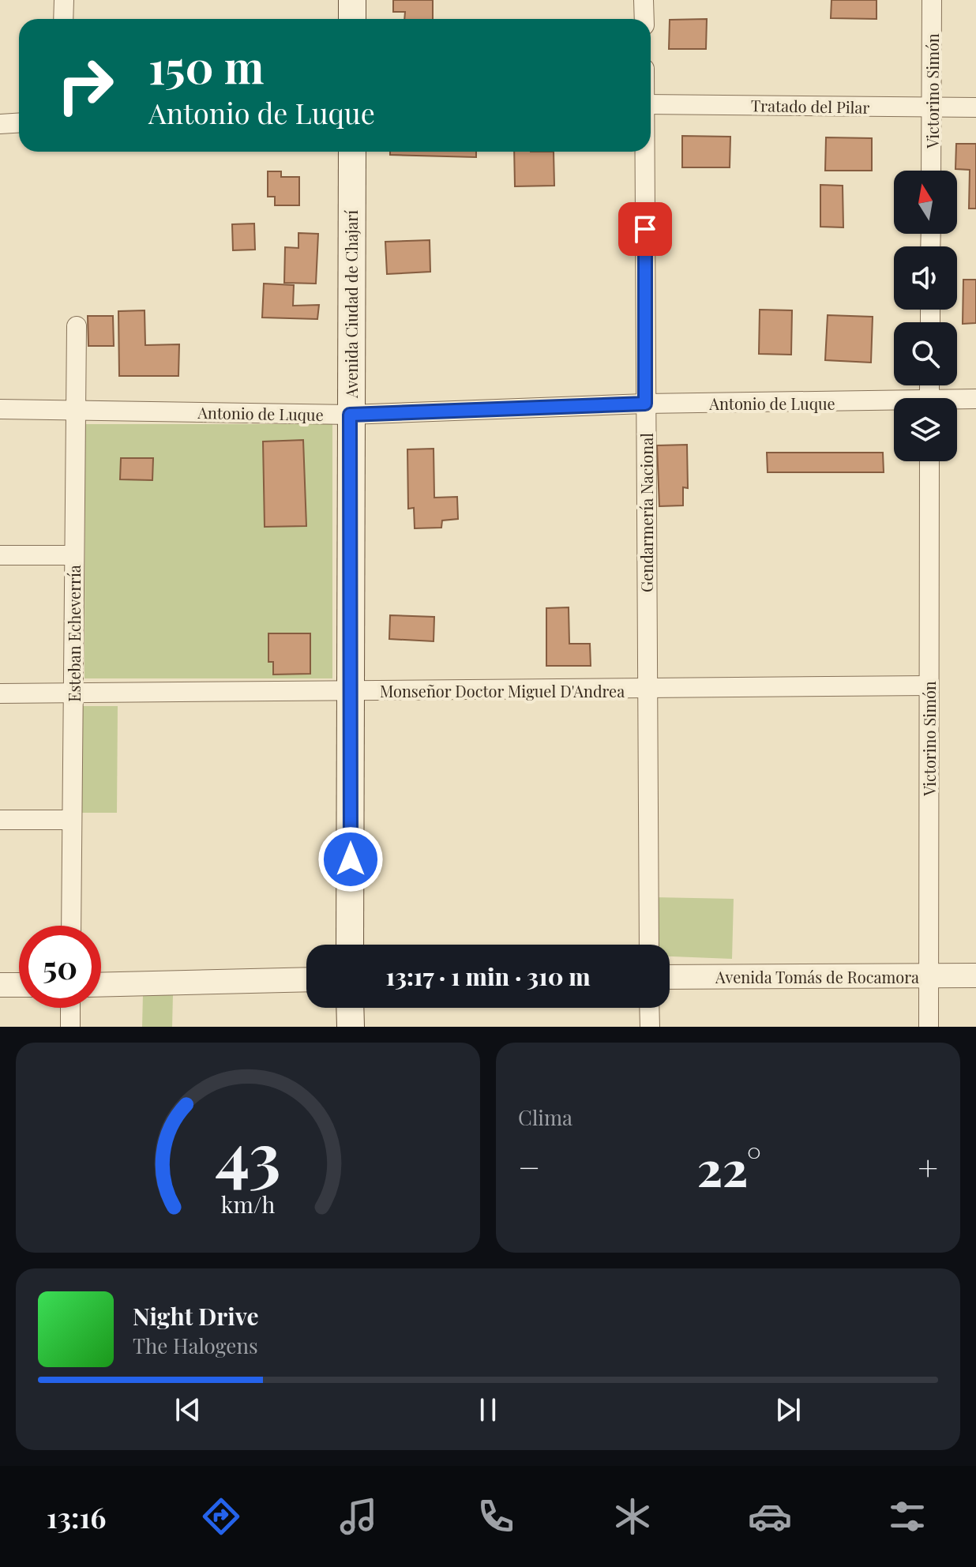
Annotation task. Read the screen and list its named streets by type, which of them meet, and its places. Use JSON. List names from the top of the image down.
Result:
{
  "streets": {
    "main road": ["Avenida Ciudad de Chajarí"],
    "street": [
      "Victorino Simón",
      "Tratado del Pilar",
      "Antonio de Luque",
      "Gendarmería Nacional",
      "Esteban Echeverría",
      "Monseñor Doctor Miguel D'Andrea",
      "Avenida Tomás de Rocamora"
    ]
  },
  "crossings": [
    ["Victorino Simón", "Tratado del Pilar"],
    ["Victorino Simón", "Monseñor Doctor Miguel D'Andrea"],
    ["Victorino Simón", "Avenida Tomás de Rocamora"],
    ["Avenida Ciudad de Chajarí", "Antonio de Luque"],
    ["Avenida Ciudad de Chajarí", "Monseñor Doctor Miguel D'Andrea"],
    ["Antonio de Luque", "Gendarmería Nacional"],
    ["Antonio de Luque", "Esteban Echeverría"],
    ["Gendarmería Nacional", "Monseñor Doctor Miguel D'Andrea"],
    ["Esteban Echeverría", "Monseñor Doctor Miguel D'Andrea"]
  ],
  "north": "top",
  "page": {
    "turn": ["150 m", "Antonio de Luque"],
    "limit": "50",
    "trip": "13:17 · 1 min · 310 m",
    "tile": "Clima",
    "heat": ["−", "22°", "+"],
    "song": ["Night Drive", "The Halogens"],
    "tabs": "13:16",
    "gauge": ["43", "km/h"]
  }
}
